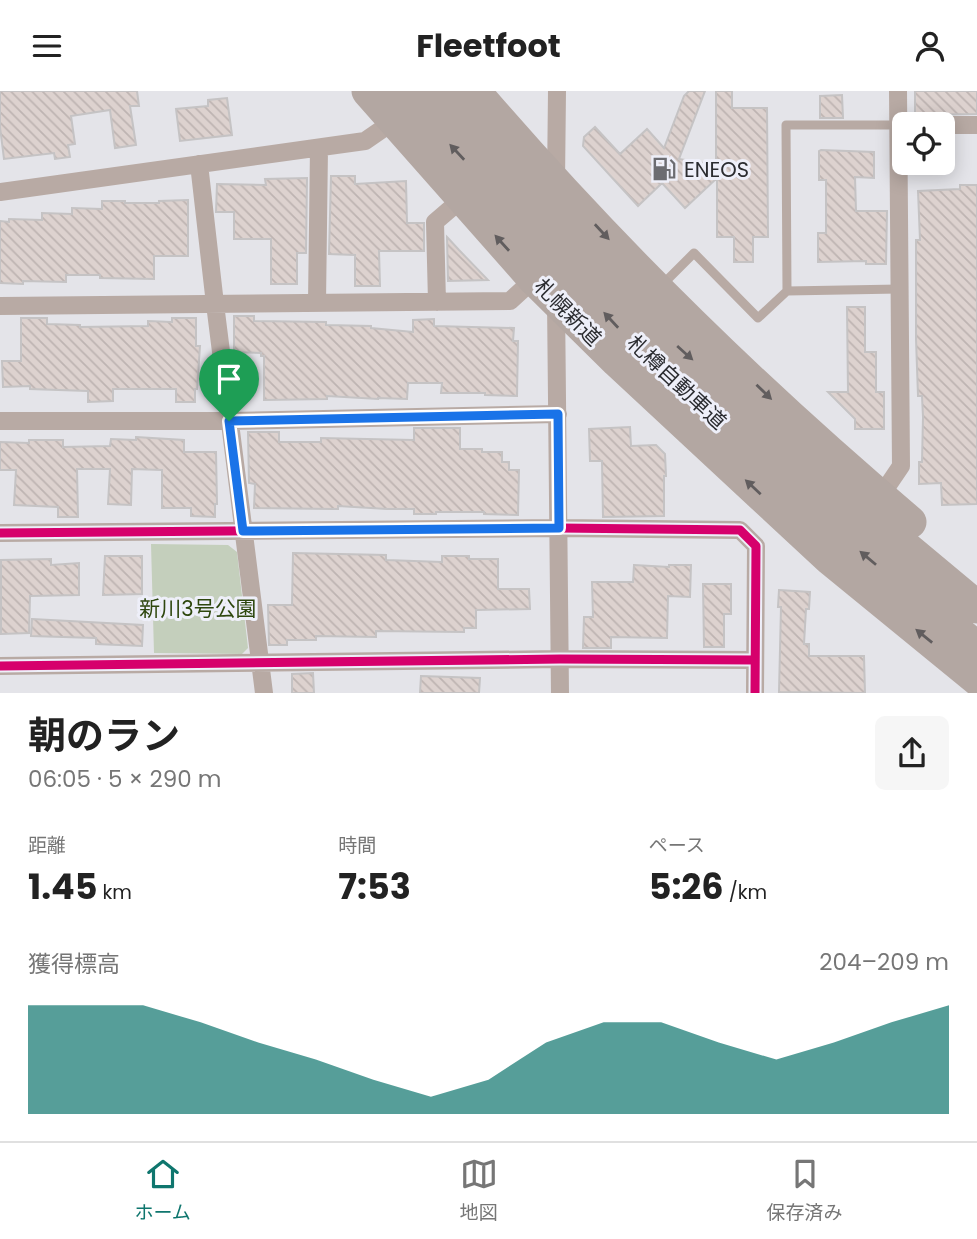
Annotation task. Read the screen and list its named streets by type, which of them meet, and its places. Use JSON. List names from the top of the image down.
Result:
{
  "streets": {
    "highway": ["札幌新道", "札樽自動車道"]
  },
  "crossings": [
    ["札幌新道", "札樽自動車道"]
  ],
  "parks": ["新川3号公園"],
  "places": {
    "fuel station": ["ENEOS"]
  },
  "page": {
    "header": "Fleetfoot",
    "heading": ["朝のラン", "06:05 · 5 × 290 m"],
    "stats": [
      ["距離", "1.45 km"],
      ["時間", "7:53"],
      ["ペース", "5:26 /km"]
    ],
    "chart": ["獲得標高", "204–209 m"],
    "tabs": ["ホーム", "地図", "保存済み"]
  }
}
